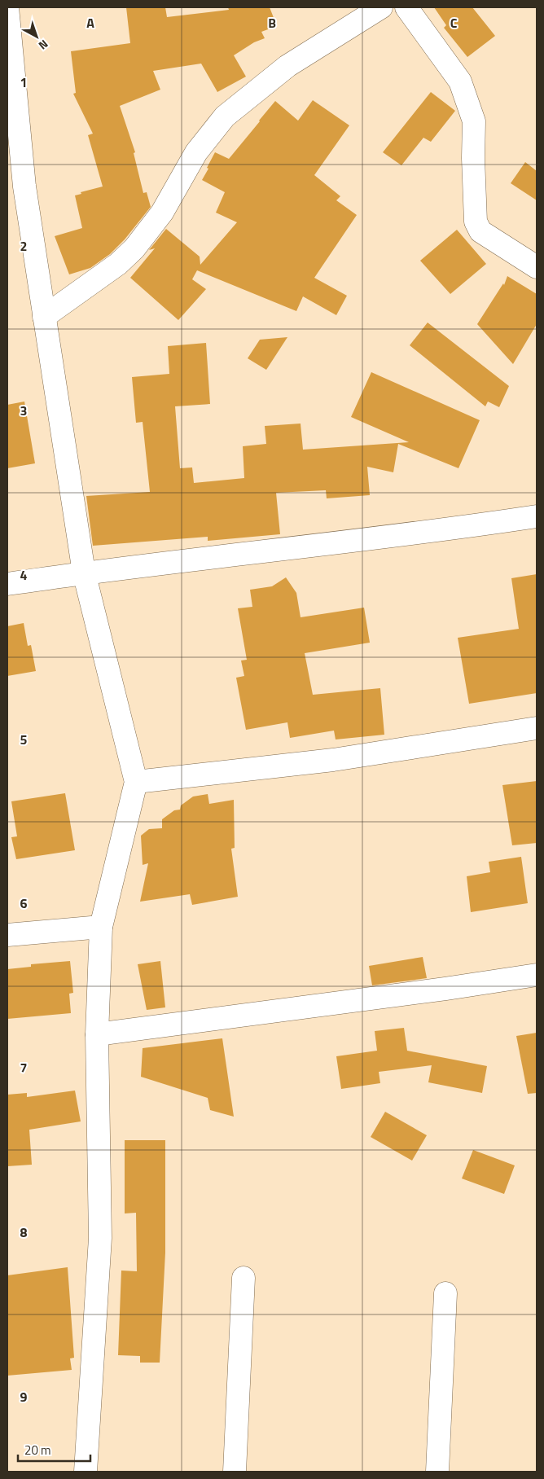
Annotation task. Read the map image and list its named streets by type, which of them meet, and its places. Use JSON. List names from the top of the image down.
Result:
{
  "scale_bar": "20 m",
  "north": "bottom right",
  "grid": {
    "columns": ["A", "B", "C"],
    "rows": [
      "1",
      "2",
      "3",
      "4",
      "5",
      "6",
      "7",
      "8",
      "9"
    ]
  }
}
